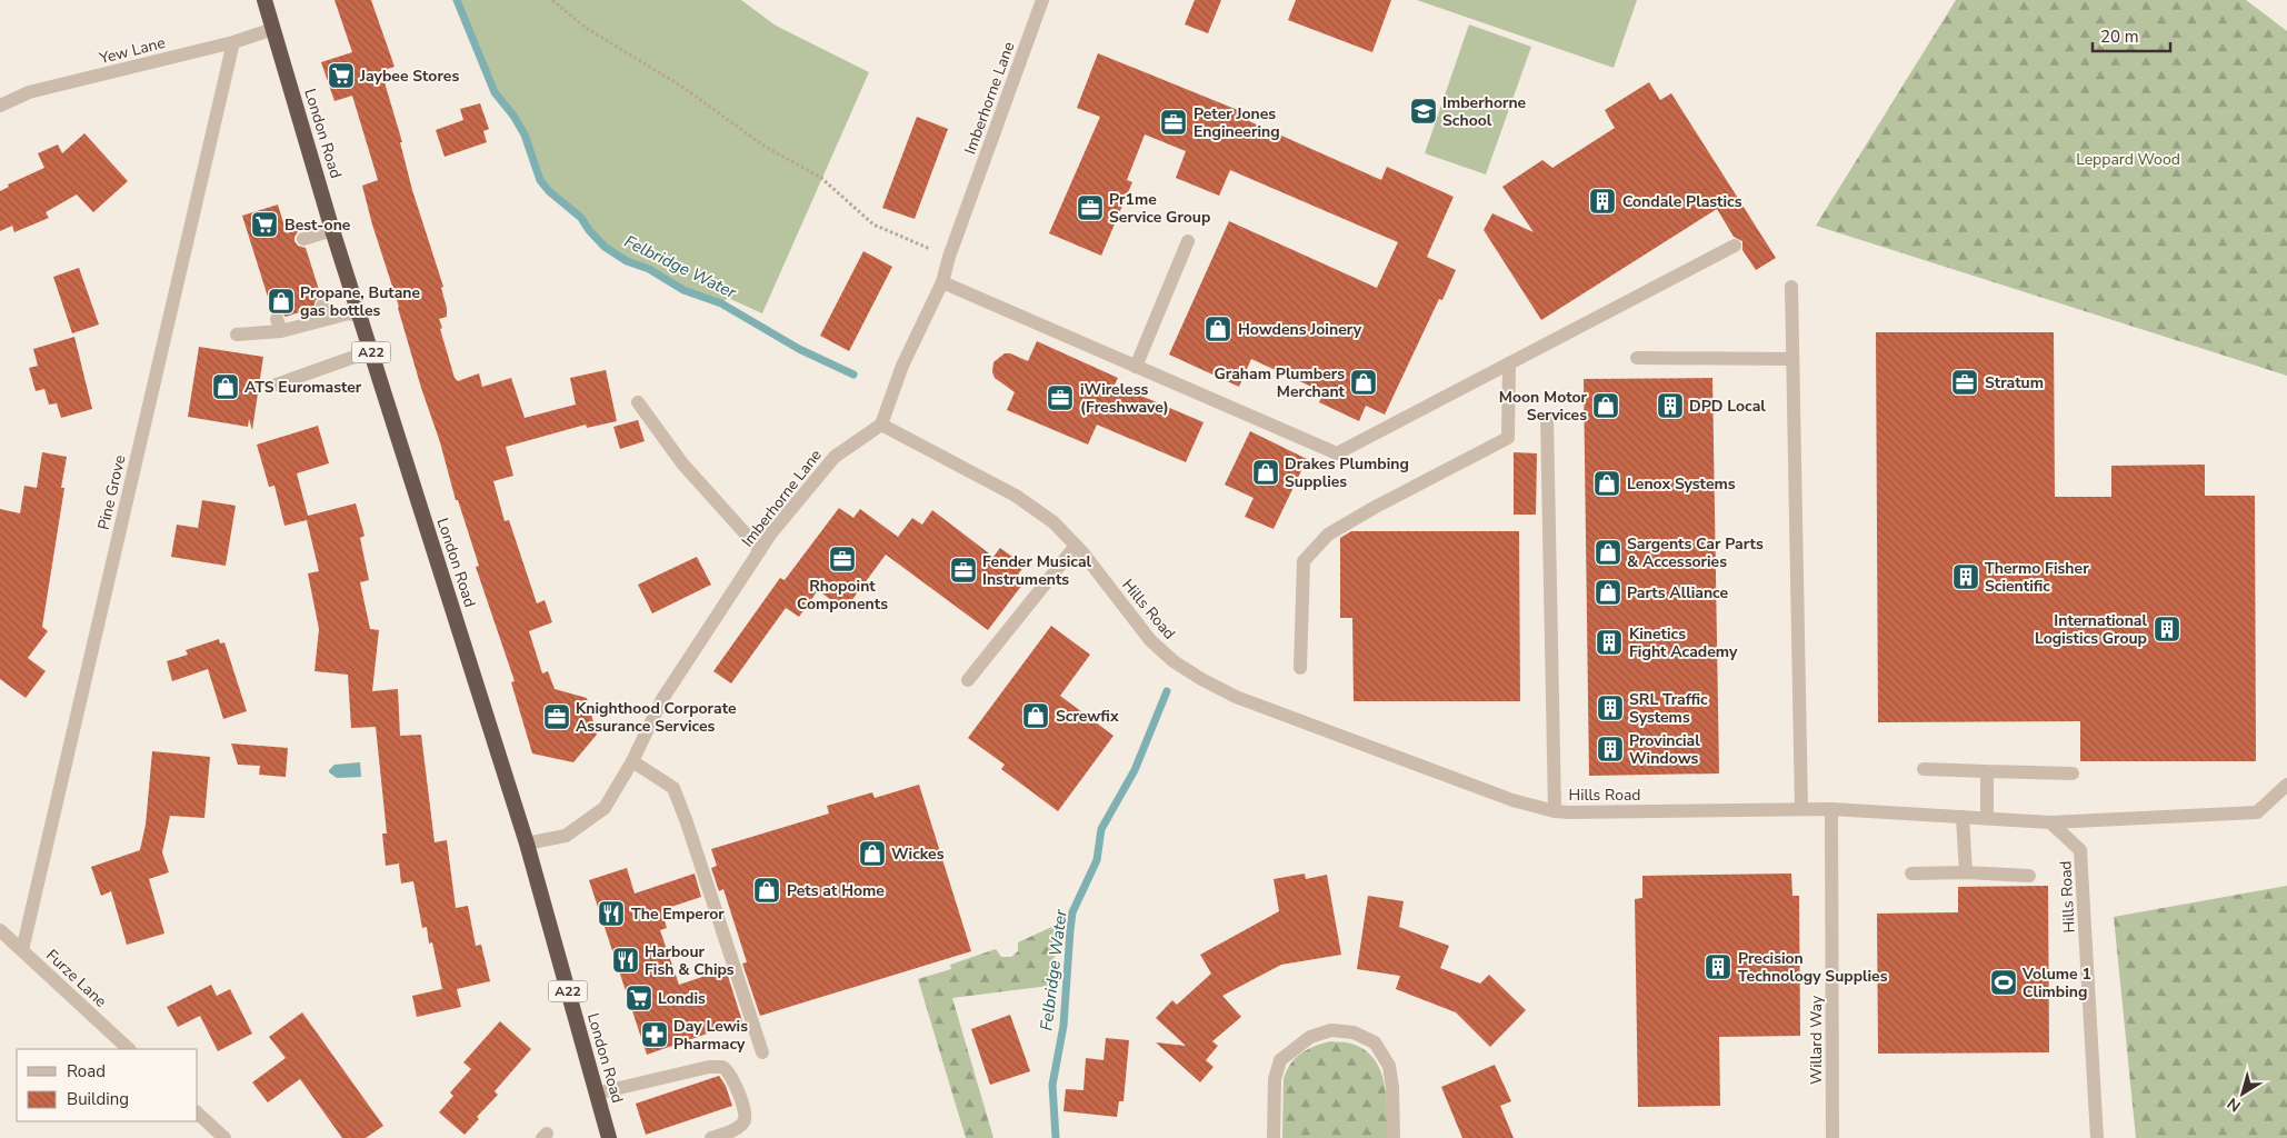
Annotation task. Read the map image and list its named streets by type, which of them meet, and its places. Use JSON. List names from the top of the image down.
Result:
{
  "streets": {
    "highway": ["London Road", "A22"],
    "street": [
      "Yew Lane",
      "Imberhorne Lane",
      "Pine Grove",
      "Hills Road",
      "Furze Lane",
      "Willard Way"
    ]
  },
  "crossings": [
    ["Yew Lane", "London Road"],
    ["Yew Lane", "Pine Grove"],
    ["Imberhorne Lane", "London Road"],
    ["Imberhorne Lane", "Hills Road"],
    ["Pine Grove", "Furze Lane"],
    ["Hills Road", "Willard Way"]
  ],
  "water": ["Felbridge Water"],
  "parks": ["Leppard Wood"],
  "places": {
    "supermarket": ["Jaybee Stores", "Best-one", "Londis"],
    "school or university": ["Imberhorne School"],
    "office": [
      "Peter Jones Engineering",
      "Pr1me Service Group",
      "Stratum",
      "iWireless (Freshwave)",
      "Rhopoint Components",
      "Fender Musical Instruments",
      "Knighthood Corporate Assurance Services"
    ],
    "building": [
      "Condale Plastics",
      "DPD Local",
      "Thermo Fisher Scientific",
      "International Logistics Group",
      "Kinetics Fight Academy",
      "SRL Traffic Systems",
      "Provincial Windows",
      "Precision Technology Supplies"
    ],
    "shop": [
      "Propane, Butane gas bottles",
      "Howdens Joinery",
      "Graham Plumbers Merchant",
      "ATS Euromaster",
      "Moon Motor Services",
      "Drakes Plumbing Supplies",
      "Lenox Systems",
      "Sargents Car Parts & Accessories",
      "Parts Alliance",
      "Screwfix",
      "Wickes",
      "Pets at Home"
    ],
    "restaurant": ["The Emperor", "Harbour Fish & Chips"],
    "sports": ["Volume 1 Climbing"],
    "pharmacy": ["Day Lewis Pharmacy"]
  },
  "legend": ["Road", "Building"],
  "scale_bar": "20 m",
  "north": "bottom left"
}
